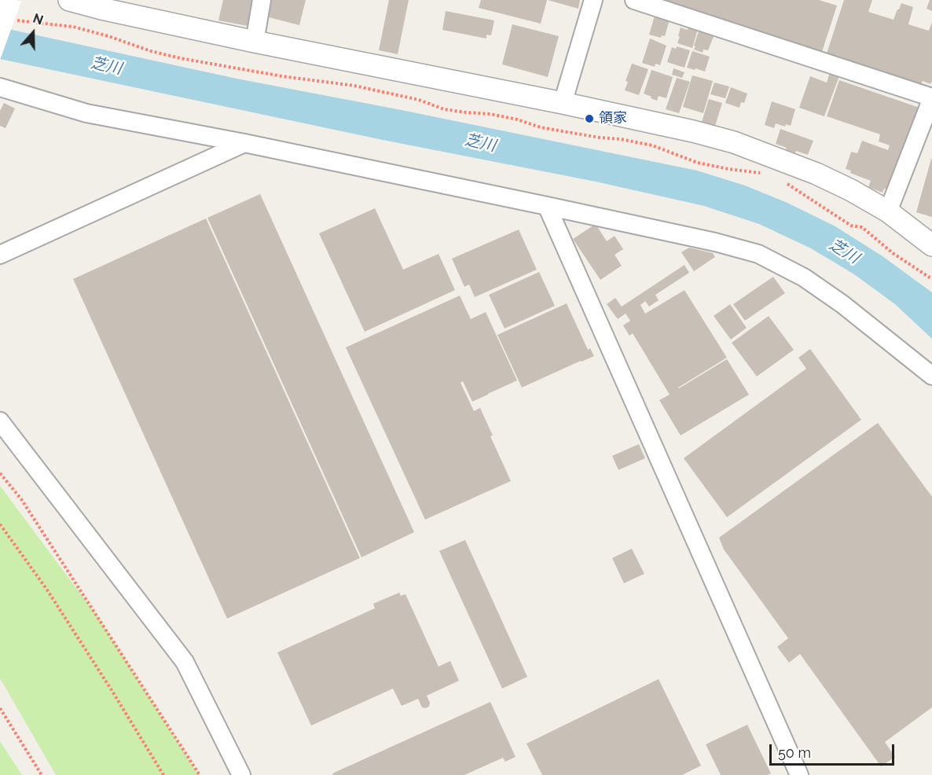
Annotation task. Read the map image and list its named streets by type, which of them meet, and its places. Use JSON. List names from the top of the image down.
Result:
{
  "water": ["芝川"],
  "places": ["領家"],
  "scale_bar": "50 m",
  "north": "top"
}
